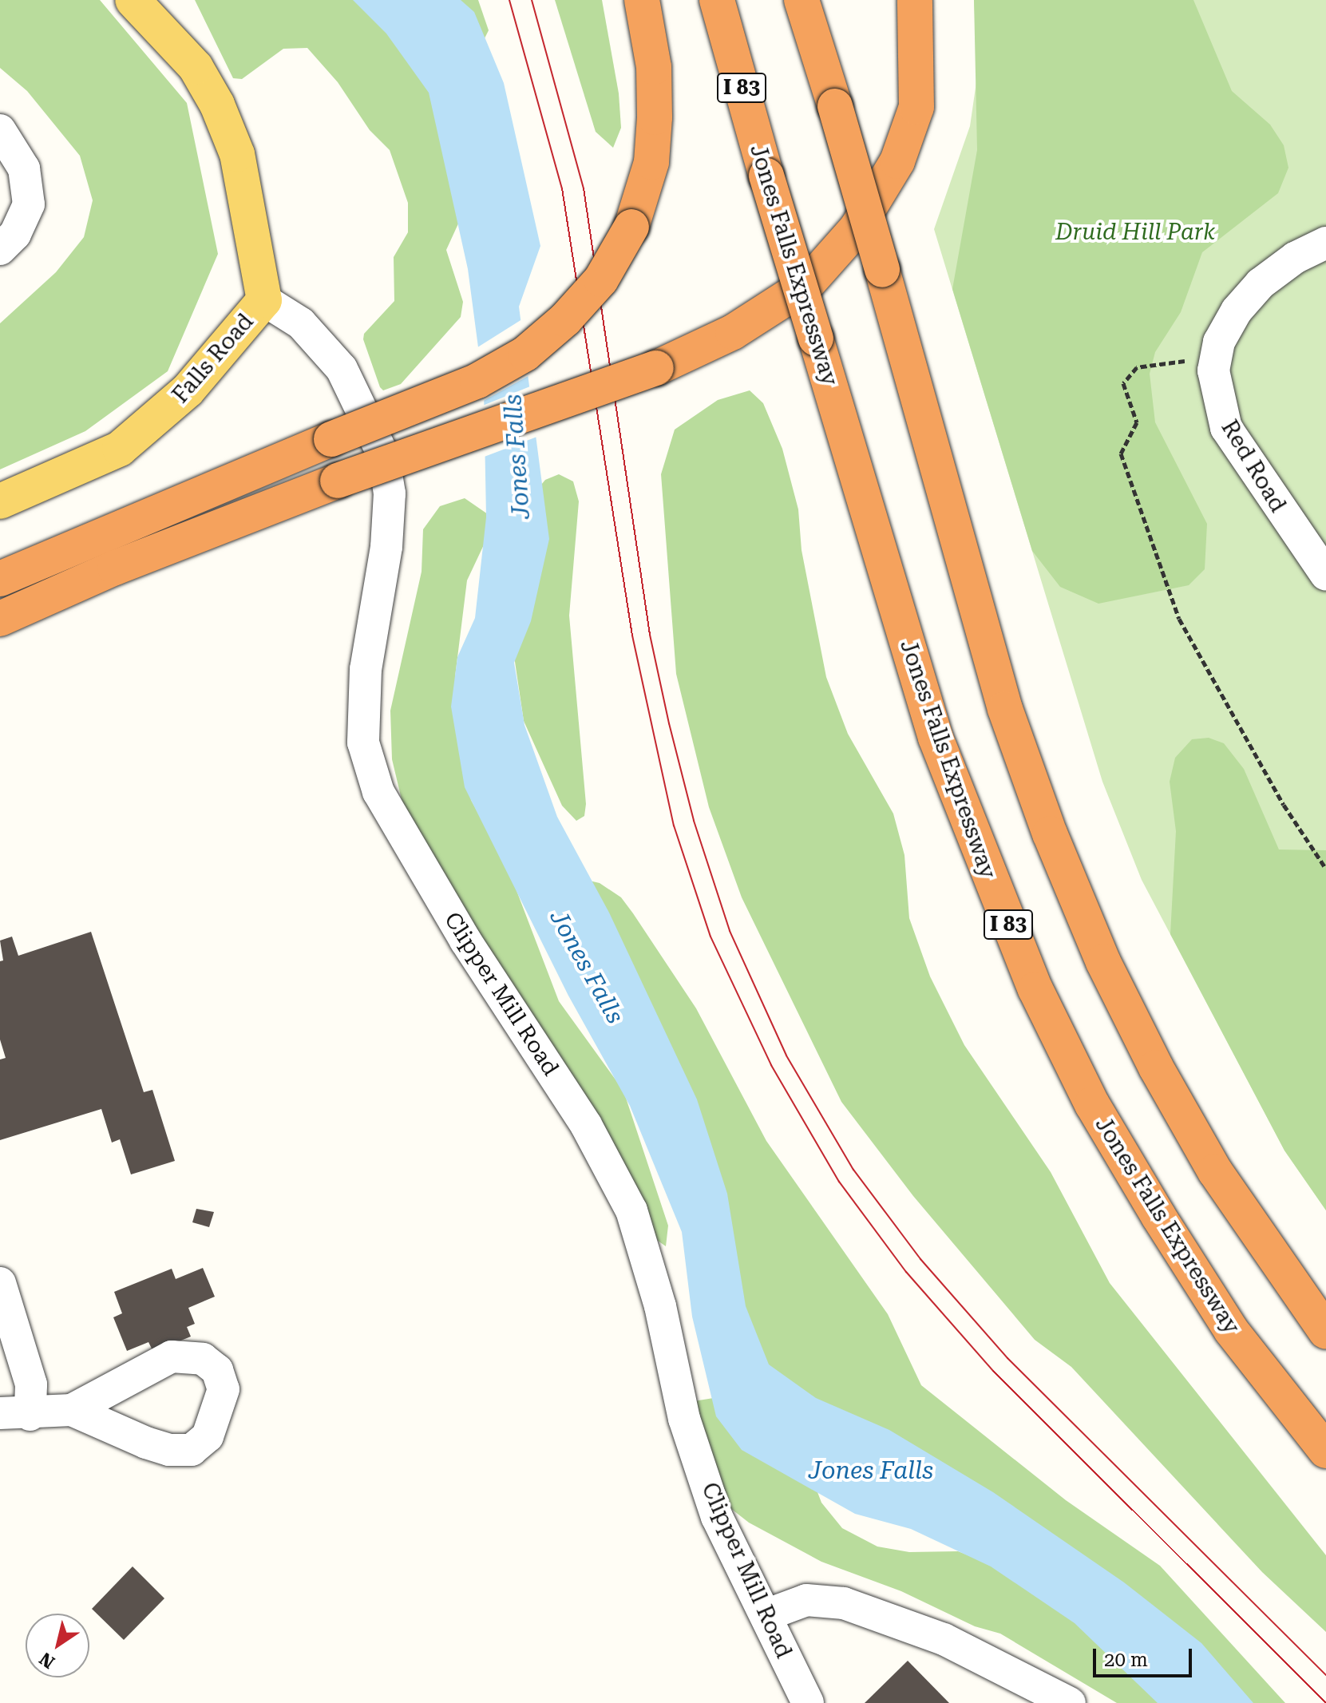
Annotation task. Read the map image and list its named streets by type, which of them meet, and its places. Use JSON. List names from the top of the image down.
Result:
{
  "streets": {
    "highway": ["I 83", "Jones Falls Expressway"],
    "main road": ["Falls Road"],
    "street": ["Red Road", "Clipper Mill Road"]
  },
  "crossings": [
    ["Falls Road", "Clipper Mill Road"]
  ],
  "water": ["Jones Falls"],
  "parks": ["Druid Hill Park"],
  "scale_bar": "20 m",
  "north": "bottom left"
}
